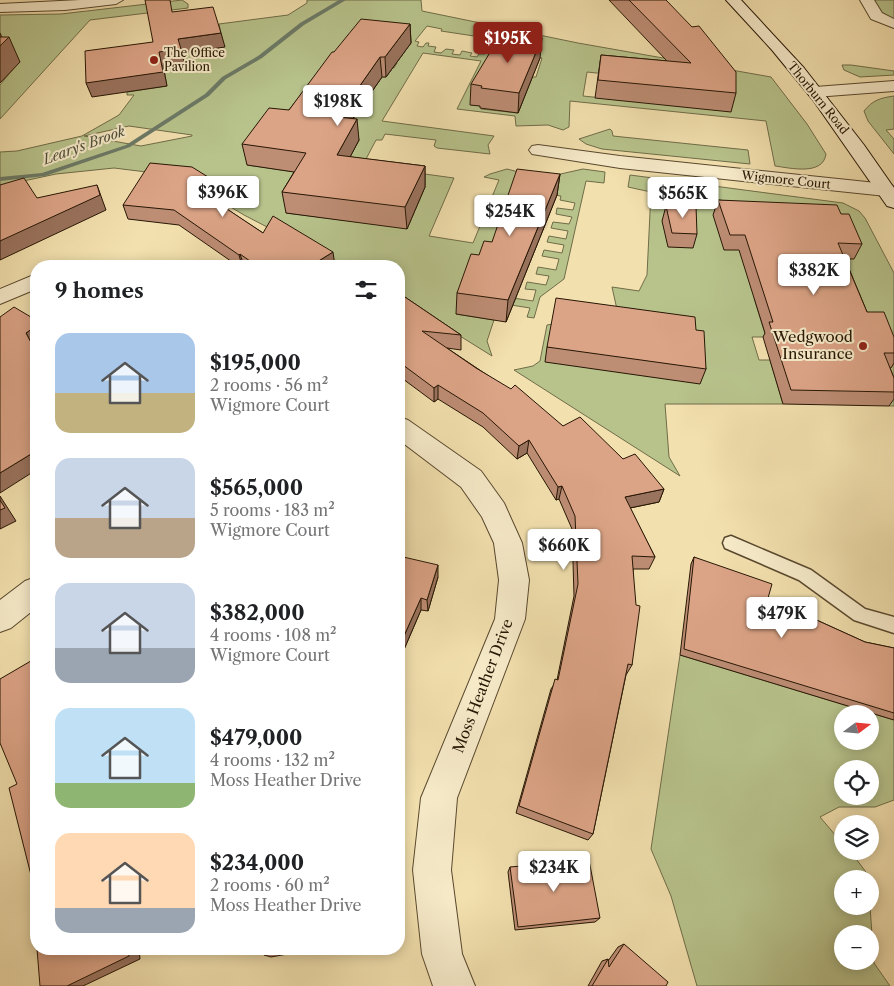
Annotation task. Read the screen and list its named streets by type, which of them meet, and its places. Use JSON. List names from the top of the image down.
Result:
{
  "streets": {
    "street": ["Thorburn Road", "Wigmore Court", "Moss Heather Drive"]
  },
  "crossings": [
    ["Thorburn Road", "Wigmore Court"]
  ],
  "water": ["Leary's Brook"],
  "places": ["The Office Pavilion", "Wedgwood Insurance"],
  "north": "right",
  "page": {
    "price": [
      "$195K",
      "$198K",
      "$396K",
      "$565K",
      "$254K",
      "$382K",
      "$660K",
      "$479K",
      "$234K"
    ],
    "heading": "9 homes",
    "list": [
      {
        "name": "$195,000",
        "note": "2 rooms · 56 m² · Wigmore Court"
      },
      {
        "name": "$565,000",
        "note": "5 rooms · 183 m² · Wigmore Court"
      },
      {
        "name": "$382,000",
        "note": "4 rooms · 108 m² · Wigmore Court"
      },
      {
        "name": "$479,000",
        "note": "4 rooms · 132 m² · Moss Heather Drive"
      },
      {
        "name": "$234,000",
        "note": "2 rooms · 60 m² · Moss Heather Drive"
      }
    ],
    "map_buttons": ["+", "−"]
  }
}
